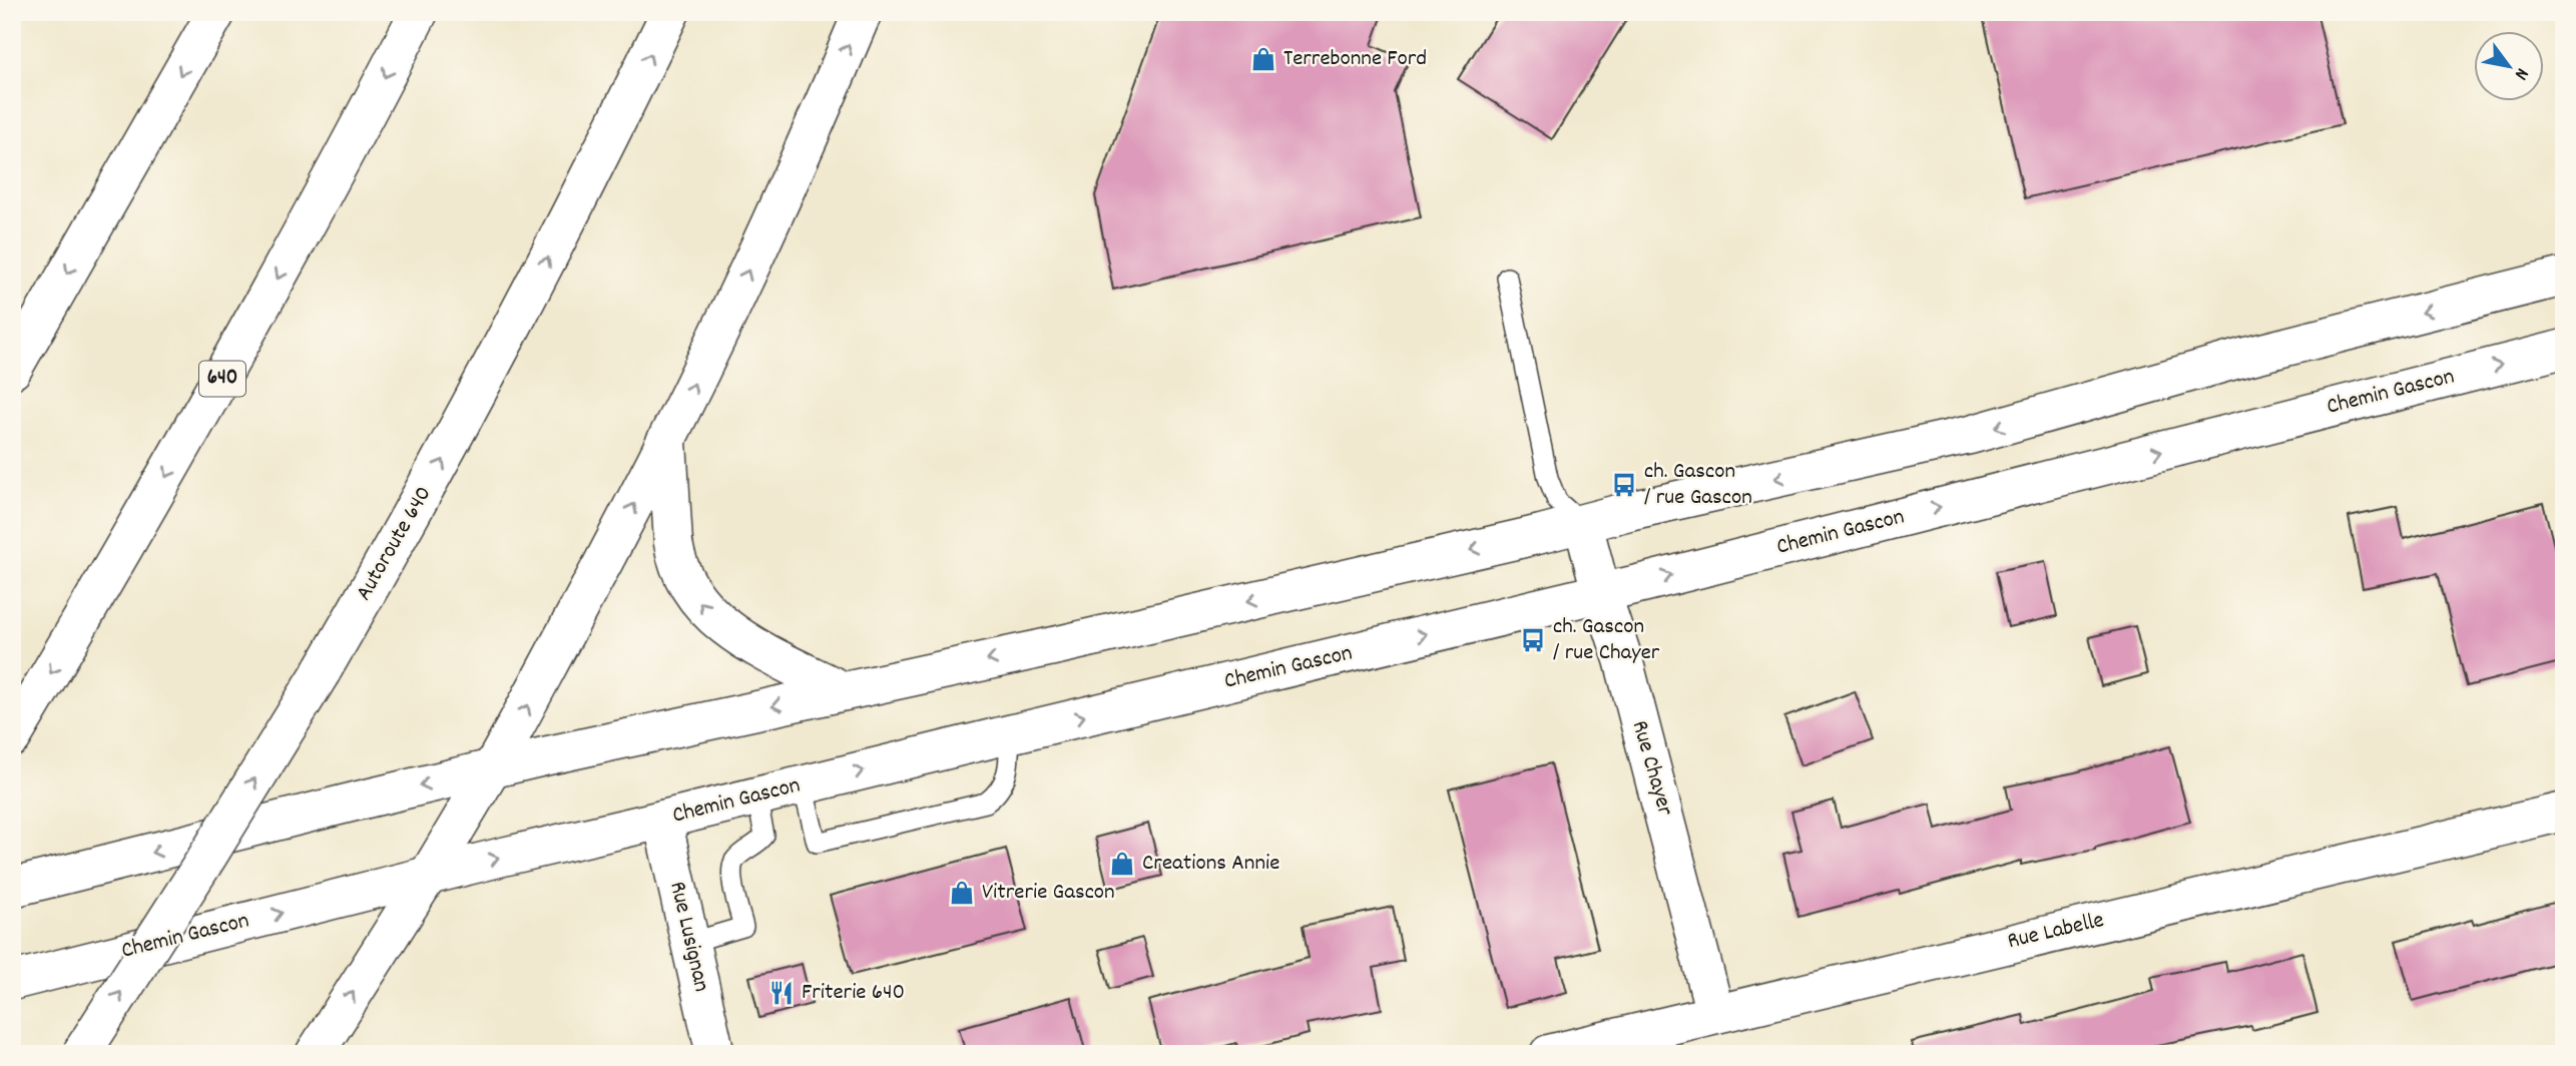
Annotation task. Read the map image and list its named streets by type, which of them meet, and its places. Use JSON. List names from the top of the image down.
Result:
{
  "streets": {
    "main road": [
      "640",
      "Chemin Gascon",
      "Autoroute 640",
      "Rue Chayer",
      "Rue Labelle",
      "Rue Lusignan"
    ]
  },
  "crossings": [
    ["Chemin Gascon", "Rue Chayer"],
    ["Chemin Gascon", "Rue Lusignan"],
    ["Rue Chayer", "Rue Labelle"]
  ],
  "places": {
    "shop": ["Terrebonne Ford", "Creations Annie", "Vitrerie Gascon"],
    "bus stop": ["ch. Gascon / rue Gascon", "ch. Gascon / rue Chayer"],
    "restaurant": ["Friterie 640"]
  },
  "north": "bottom right"
}
